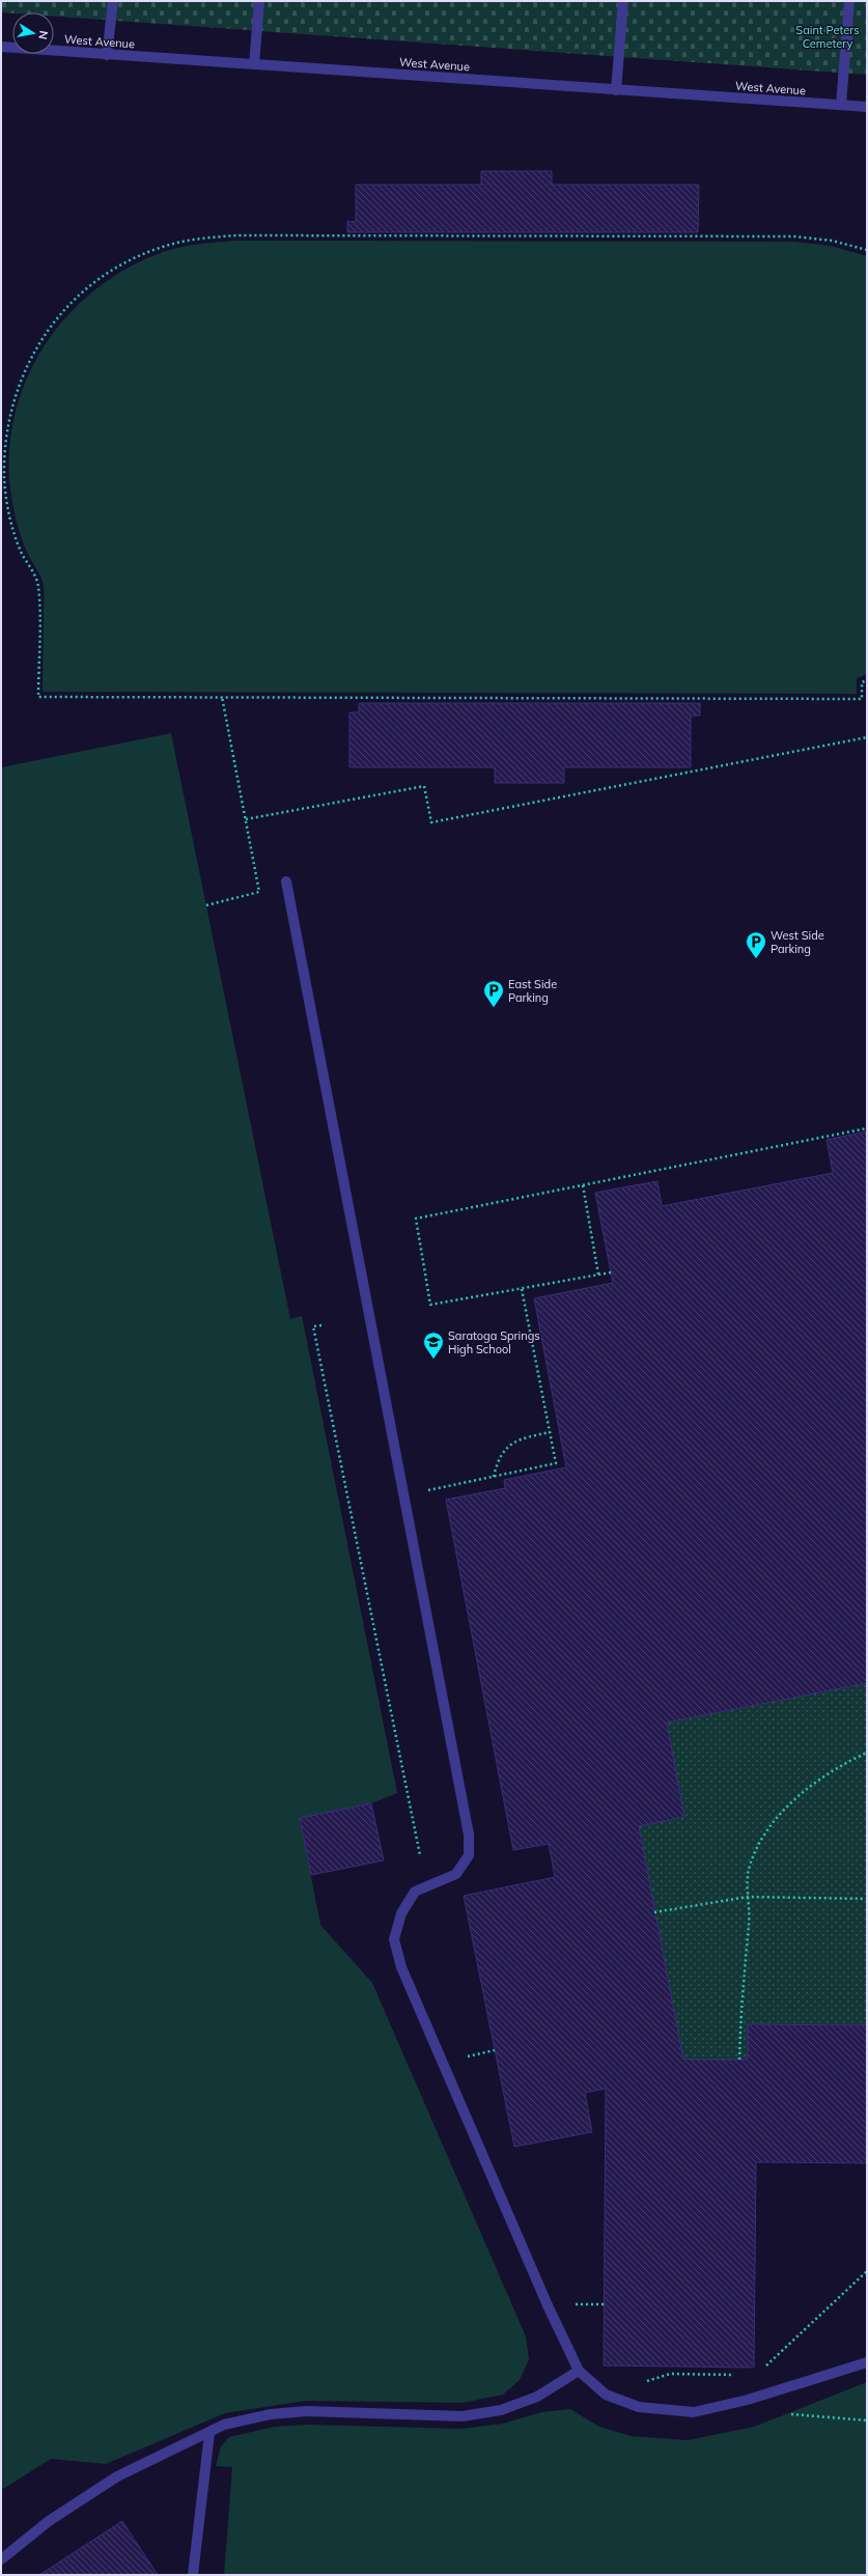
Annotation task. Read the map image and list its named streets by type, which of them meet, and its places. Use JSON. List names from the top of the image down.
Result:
{
  "streets": {
    "street": ["West Avenue"]
  },
  "parks": ["Saint Peters Cemetery"],
  "places": {
    "parking": ["West Side Parking", "East Side Parking"],
    "school or university": ["Saratoga Springs High School"]
  },
  "north": "right"
}
